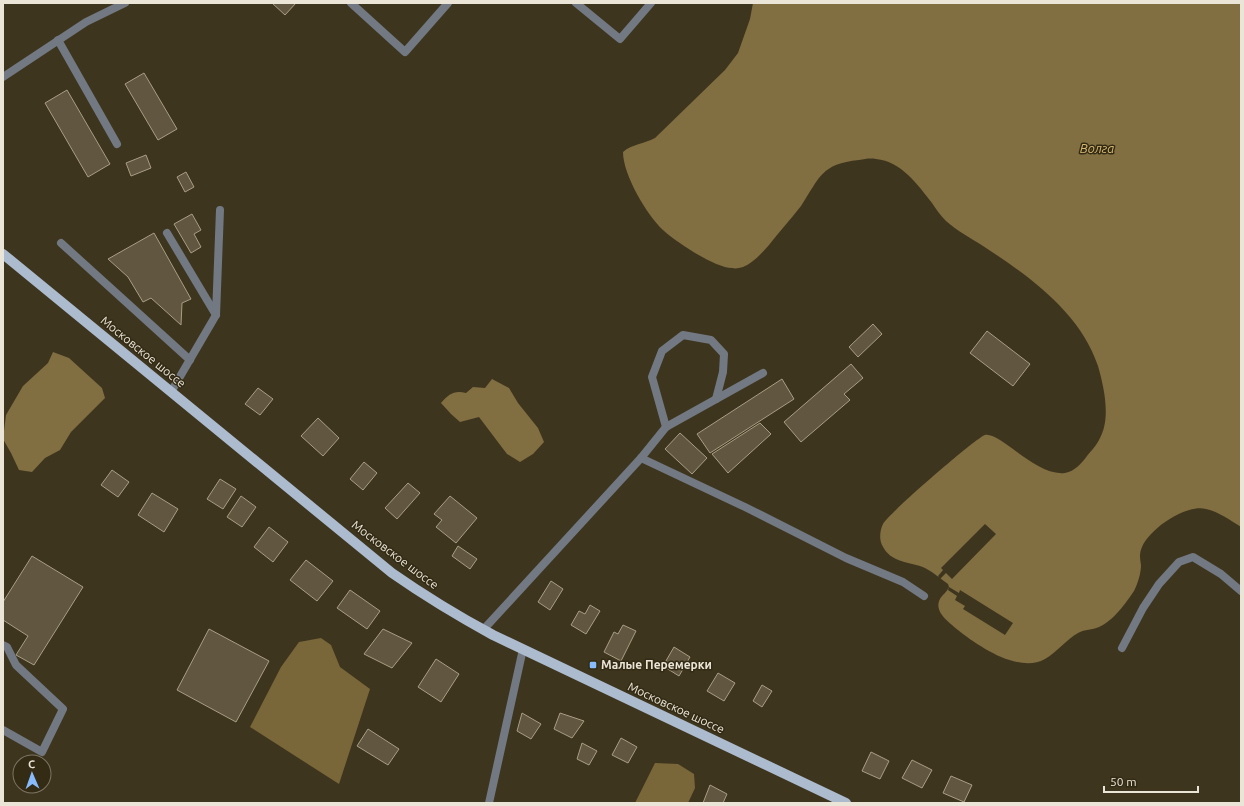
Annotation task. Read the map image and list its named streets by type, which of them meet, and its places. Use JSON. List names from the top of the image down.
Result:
{
  "streets": {
    "main road": ["Московское шоссе"]
  },
  "water": ["Волга"],
  "places": {
    "transit": ["Малые Перемерки"]
  },
  "scale_bar": "50 m",
  "north": "top"
}
